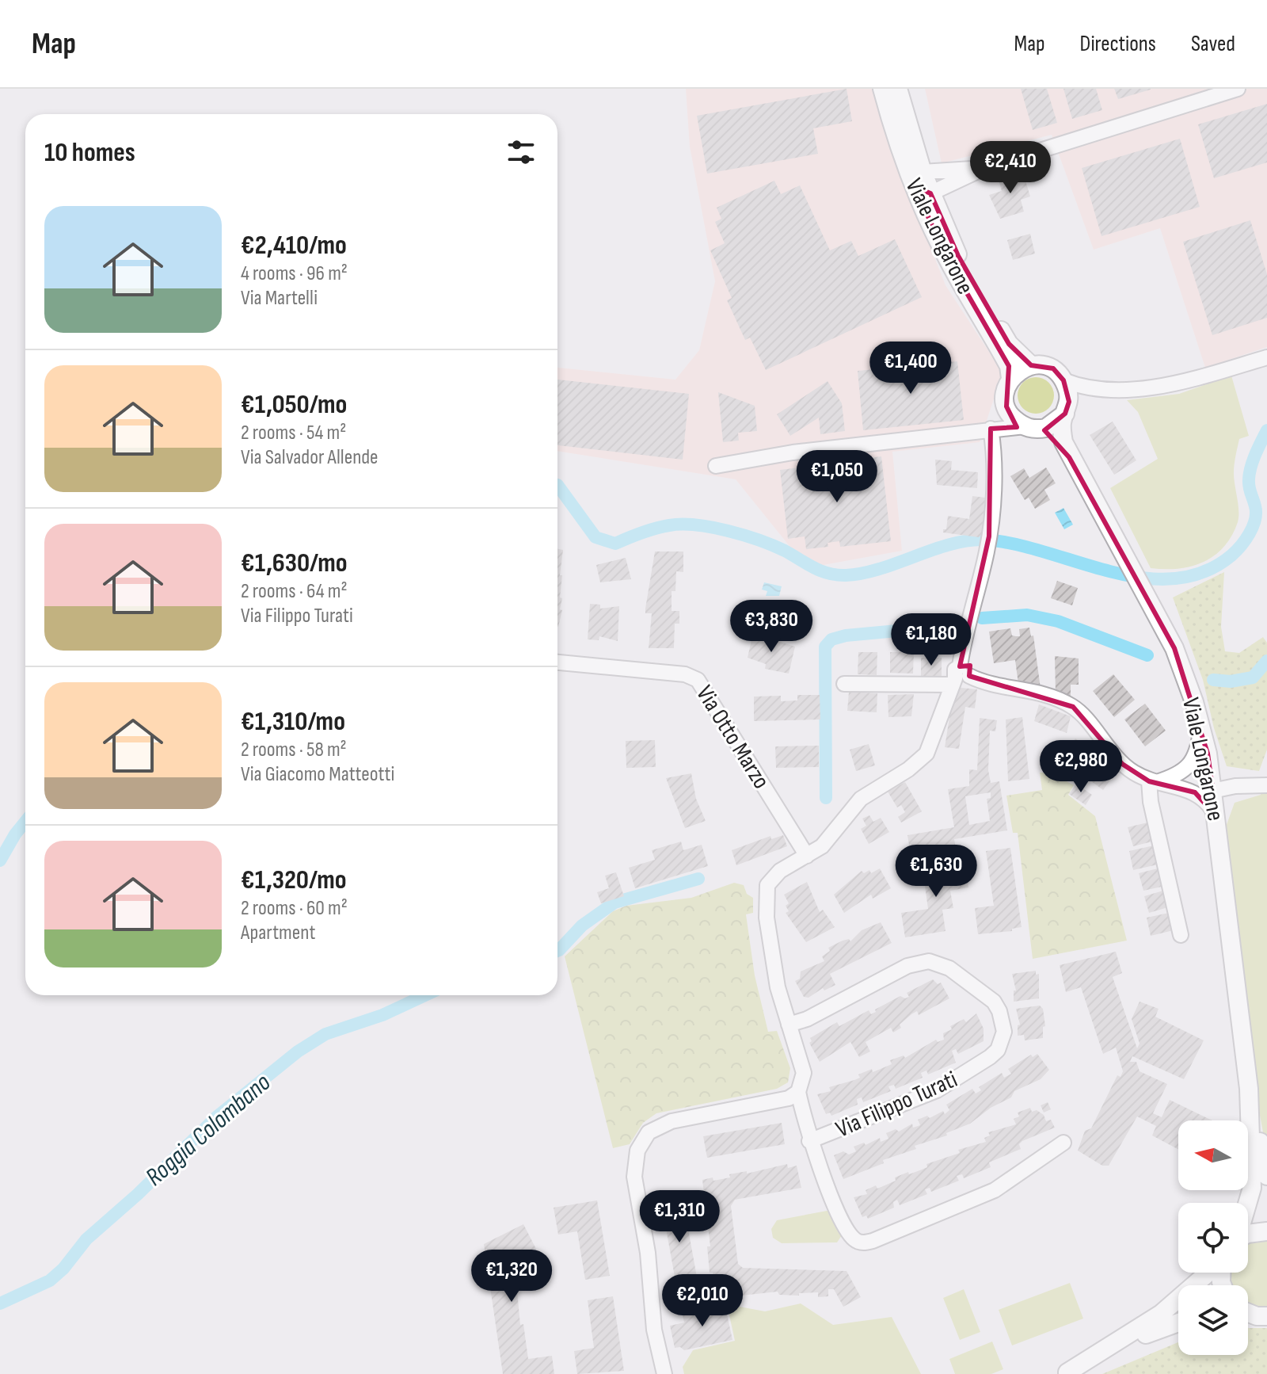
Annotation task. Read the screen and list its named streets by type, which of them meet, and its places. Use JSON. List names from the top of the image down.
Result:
{
  "streets": {
    "main road": ["Viale Longarone"],
    "street": ["Via Otto Marzo", "Via Filippo Turati"]
  },
  "water": ["Roggia Colombano"],
  "north": "left",
  "page": {
    "header": "Map",
    "nav": ["Map", "Directions", "Saved"],
    "heading": "10 homes",
    "price": [
      "€2,410",
      "€1,400",
      "€1,050",
      "€3,830",
      "€1,180",
      "€2,980",
      "€1,630",
      "€1,310",
      "€1,320",
      "€2,010"
    ],
    "list": [
      {
        "name": "€2,410/mo",
        "note": "4 rooms · 96 m² · Via Martelli"
      },
      {
        "name": "€1,050/mo",
        "note": "2 rooms · 54 m² · Via Salvador Allende"
      },
      {
        "name": "€1,630/mo",
        "note": "2 rooms · 64 m² · Via Filippo Turati"
      },
      {
        "name": "€1,310/mo",
        "note": "2 rooms · 58 m² · Via Giacomo Matteotti"
      },
      {
        "name": "€1,320/mo",
        "note": "2 rooms · 60 m² · Apartment"
      }
    ]
  }
}
